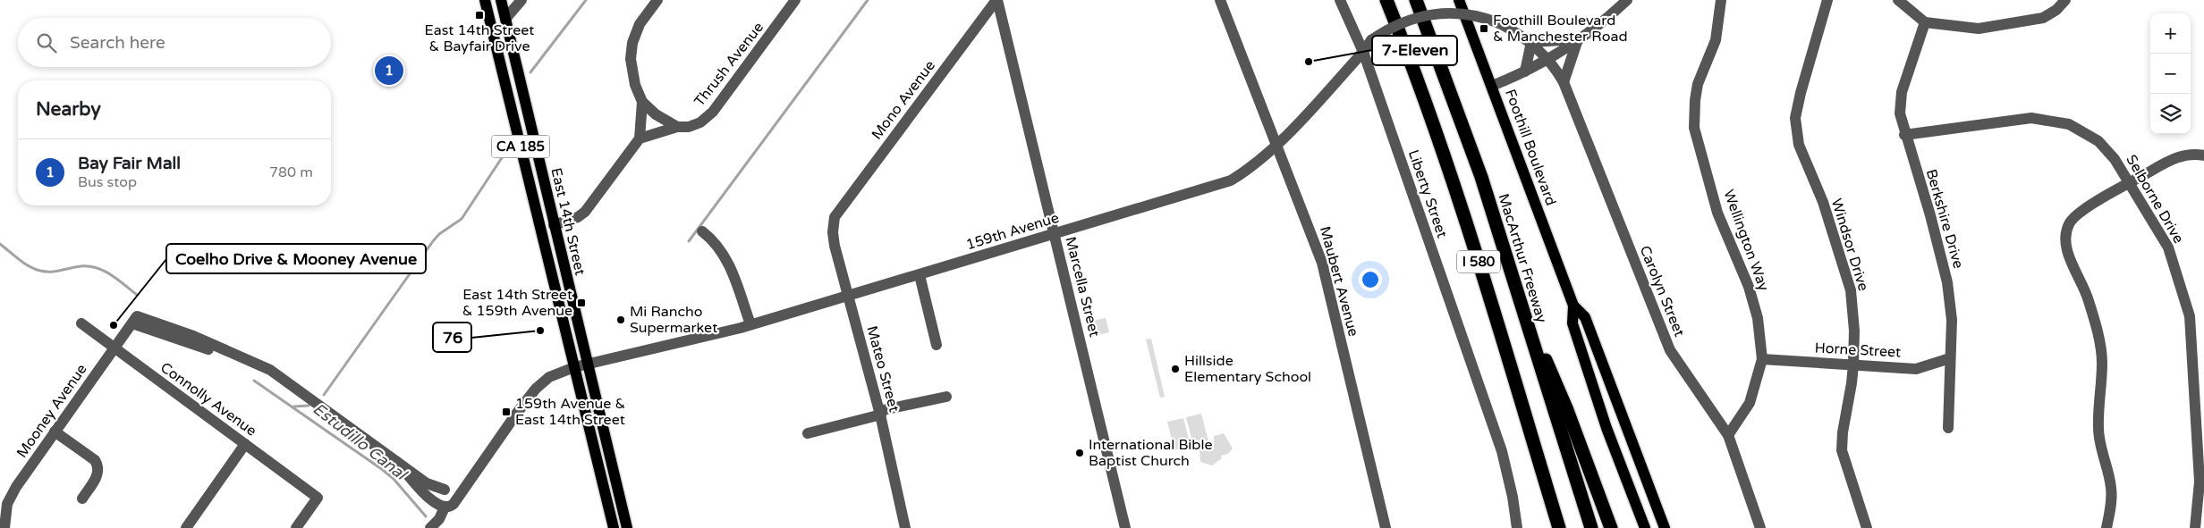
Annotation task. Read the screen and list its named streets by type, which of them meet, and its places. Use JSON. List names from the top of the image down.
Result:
{
  "streets": {
    "highway": ["MacArthur Freeway", "I 580"],
    "main road": ["CA 185", "Foothill Boulevard", "East 14th Street"],
    "street": [
      "Thrush Avenue",
      "Mono Avenue",
      "Liberty Street",
      "Selborne Drive",
      "Berkshire Drive",
      "159th Avenue",
      "Wellington Way",
      "Windsor Drive",
      "Maubert Avenue",
      "Marcella Street",
      "Carolyn Street",
      "Horne Street",
      "Mateo Street",
      "Connolly Avenue",
      "Mooney Avenue"
    ]
  },
  "crossings": [
    ["Mono Avenue", "Marcella Street"],
    ["Mono Avenue", "Mateo Street"],
    ["Liberty Street", "159th Avenue"],
    ["Selborne Drive", "Berkshire Drive"],
    ["Berkshire Drive", "Horne Street"],
    ["East 14th Street", "159th Avenue"],
    ["159th Avenue", "Maubert Avenue"],
    ["159th Avenue", "Marcella Street"],
    ["159th Avenue", "Carolyn Street"],
    ["159th Avenue", "Mateo Street"],
    ["Wellington Way", "Carolyn Street"],
    ["Wellington Way", "Horne Street"],
    ["Windsor Drive", "Horne Street"],
    ["Connolly Avenue", "Mooney Avenue"]
  ],
  "water": ["Estudillo Canal"],
  "places": {
    "transit": [
      "East 14th Street & Bayfair Drive",
      "Foothill Boulevard & Manchester Road",
      "East 14th Street & 159th Avenue",
      "159th Avenue & East 14th Street"
    ],
    "other": [
      "7-Eleven",
      "Mi Rancho Supermarket",
      "Coelho Drive & Mooney Avenue",
      "76",
      "Hillside Elementary School",
      "International Bible Baptist Church"
    ]
  },
  "page": {
    "map_buttons": ["+", "−"],
    "search": "Search here",
    "pins": "1",
    "heading": "Nearby",
    "list": [
      {
        "mark": "1",
        "name": "Bay Fair Mall",
        "note": "Bus stop",
        "value": "780 m"
      }
    ]
  }
}
